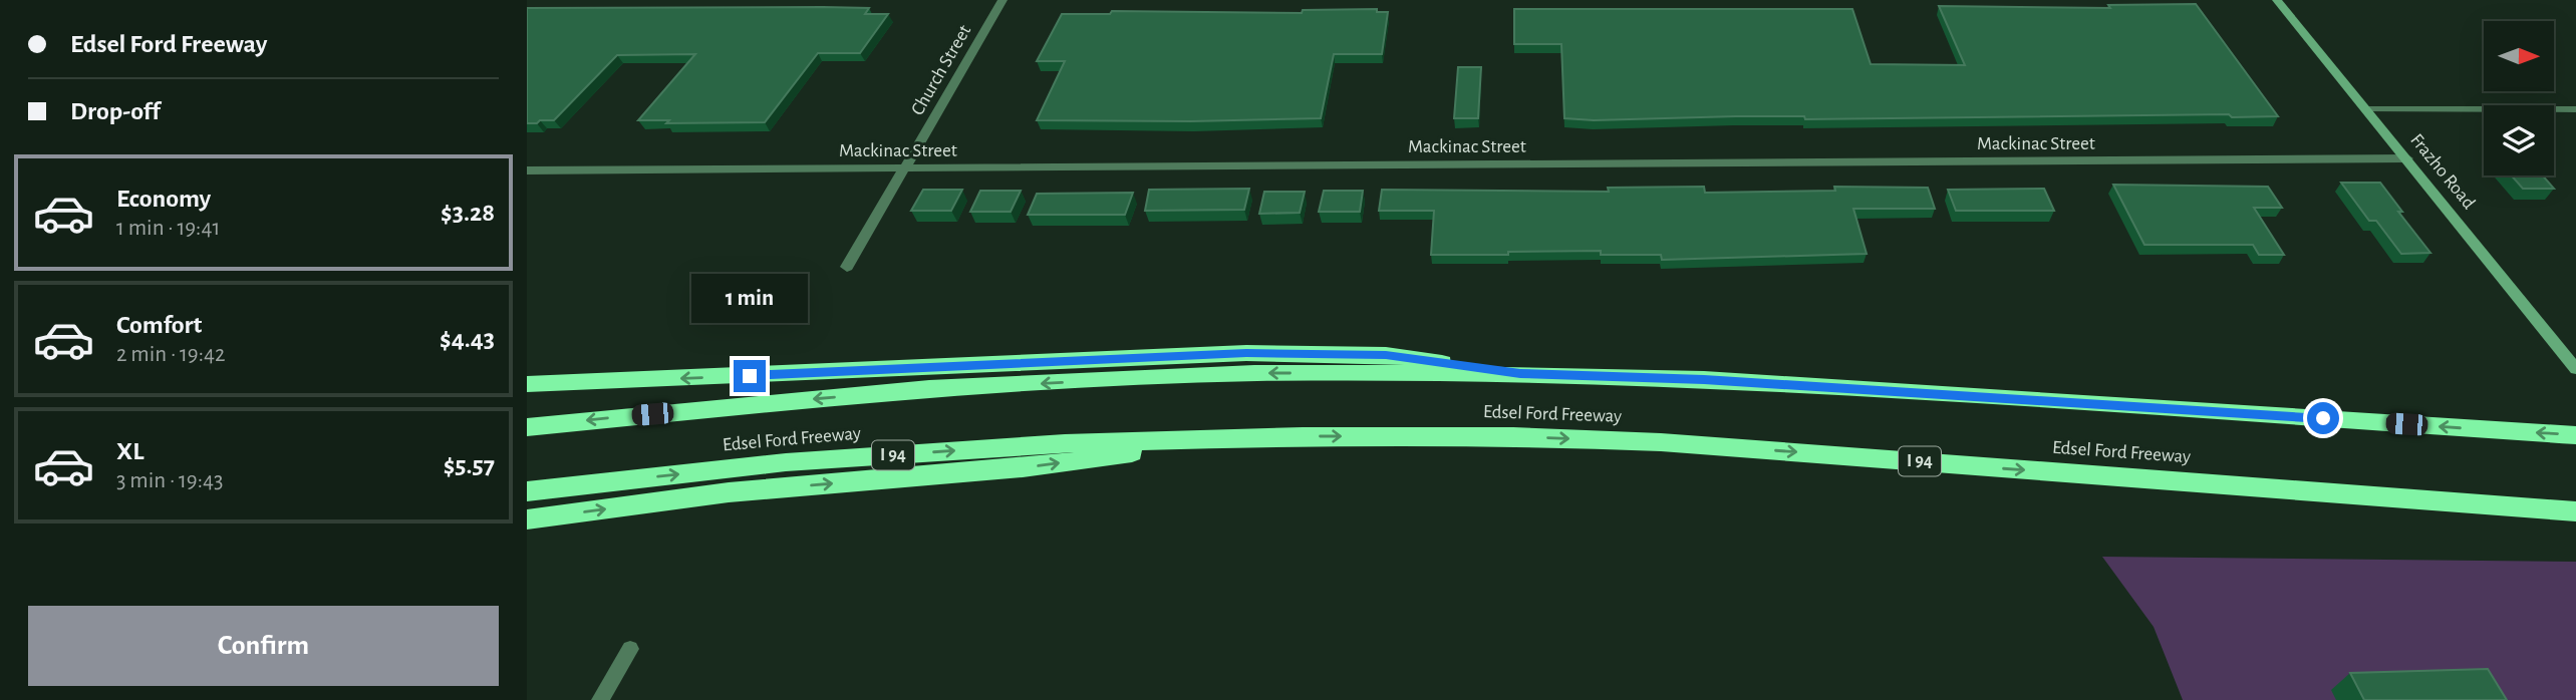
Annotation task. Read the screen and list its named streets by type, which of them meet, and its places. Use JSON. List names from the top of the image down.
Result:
{
  "streets": {
    "highway": ["Edsel Ford Freeway", "I 94"],
    "street": ["Church Street", "Mackinac Street", "Frazho Road"]
  },
  "crossings": [
    ["Church Street", "Mackinac Street"],
    ["Mackinac Street", "Frazho Road"]
  ],
  "north": "right",
  "page": {
    "banner": ["Edsel Ford Freeway", "Drop-off"],
    "list": [
      {
        "name": "Economy",
        "note": "1 min · 19:41",
        "value": "$3.28"
      },
      {
        "name": "Comfort",
        "note": "2 min · 19:42",
        "value": "$4.43"
      },
      {
        "name": "XL",
        "note": "3 min · 19:43",
        "value": "$5.57"
      }
    ],
    "bubble": "1 min",
    "buttons": "Confirm"
  }
}
